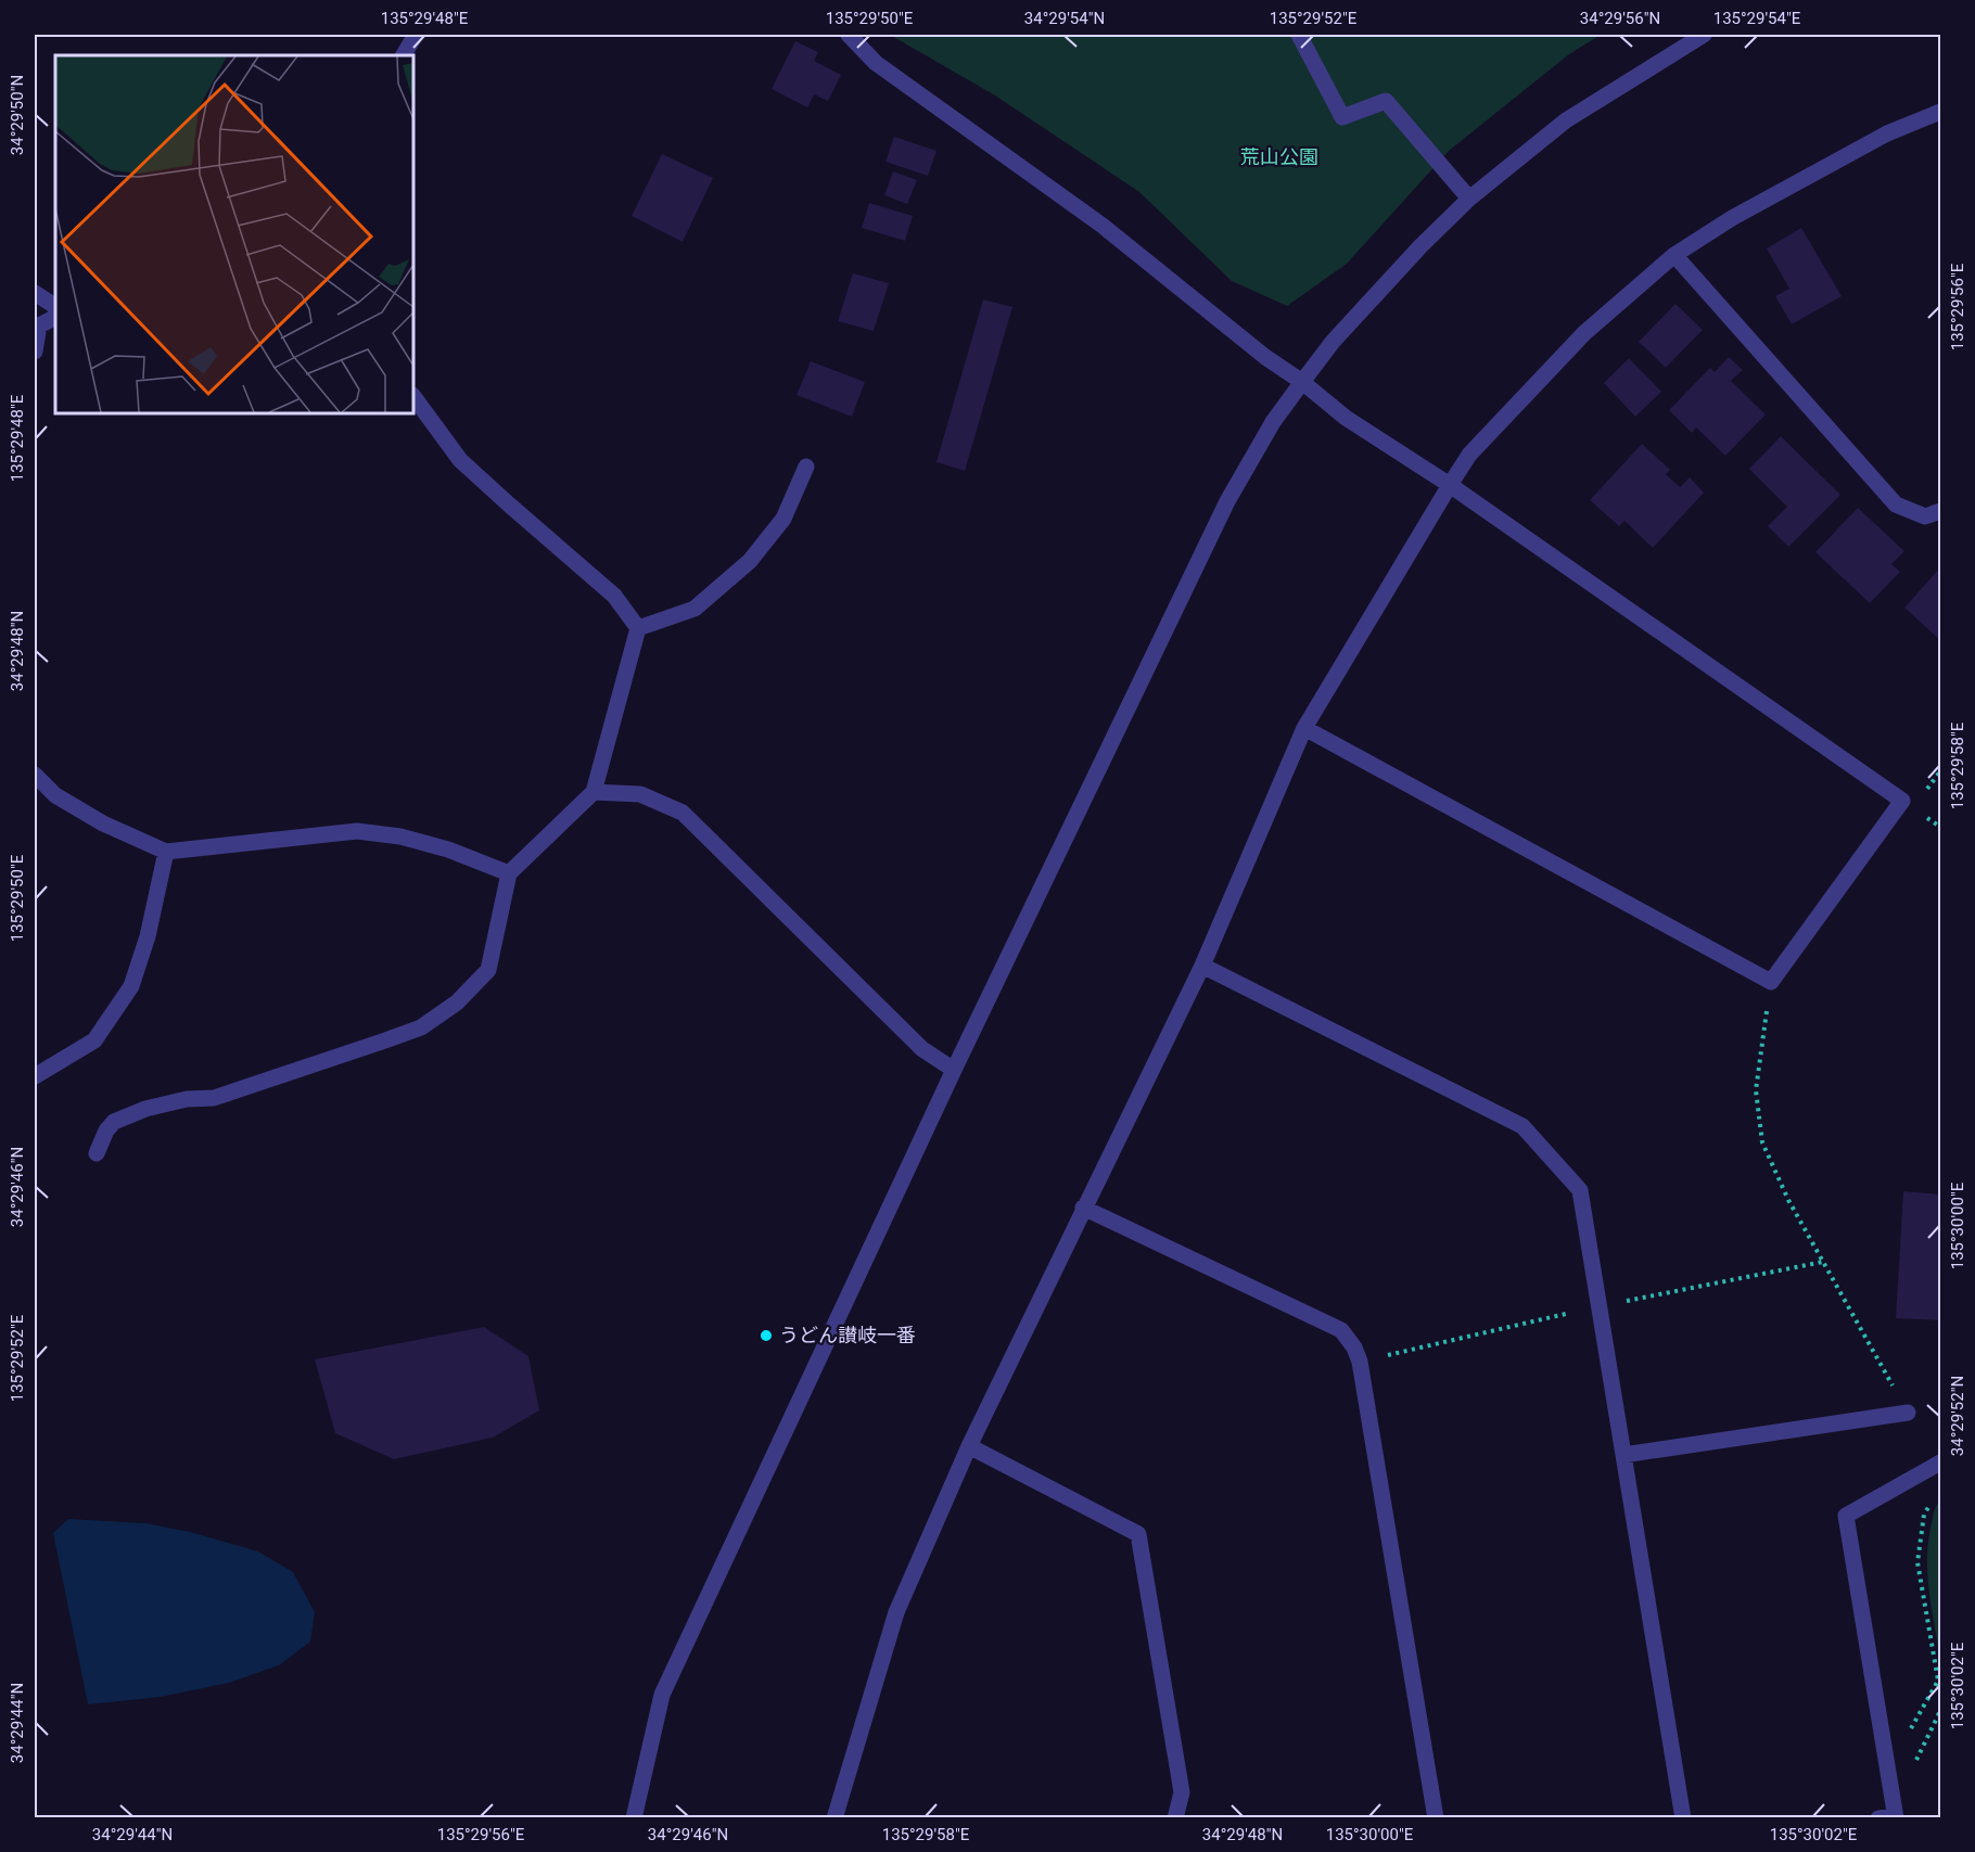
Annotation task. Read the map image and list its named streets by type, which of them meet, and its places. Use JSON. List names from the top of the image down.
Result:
{
  "parks": ["荒山公園"],
  "places": ["うどん讃岐一番"],
  "coordinates": [
    "135°29'48\"E",
    "135°29'50\"E",
    "34°29'54\"N",
    "135°29'52\"E",
    "34°29'56\"N",
    "135°29'54\"E",
    "34°29'50\"N",
    "135°29'56\"E",
    "34°29'48\"N",
    "135°29'58\"E",
    "34°29'46\"N",
    "135°30'00\"E",
    "34°29'52\"N",
    "135°30'02\"E",
    "34°29'44\"N"
  ]
}
